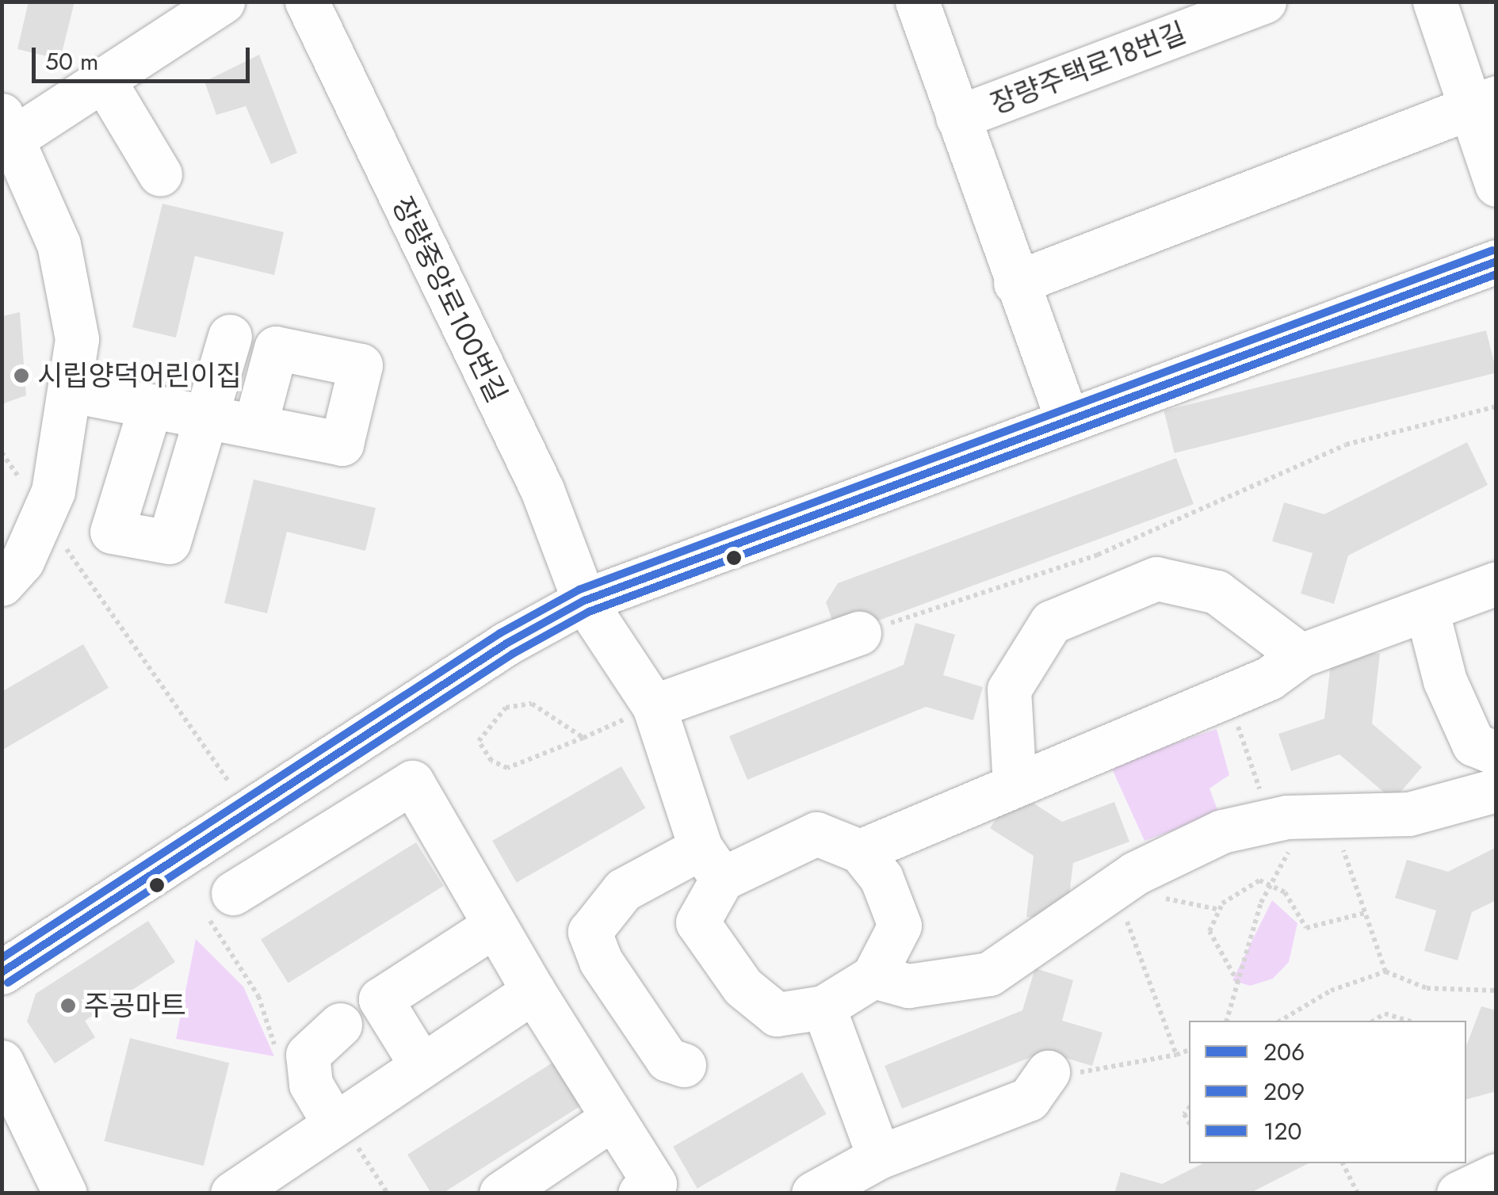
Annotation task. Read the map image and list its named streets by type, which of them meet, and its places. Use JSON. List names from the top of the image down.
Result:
{
  "streets": {
    "street": ["장량주택로18번길", "장량중앙로100번길"]
  },
  "places": ["시립양덕어린이집", "주공마트"],
  "lines": ["transit line 120", "transit line 206", "transit line 209"],
  "legend": ["206", "209", "120"],
  "scale_bar": "50 m"
}
